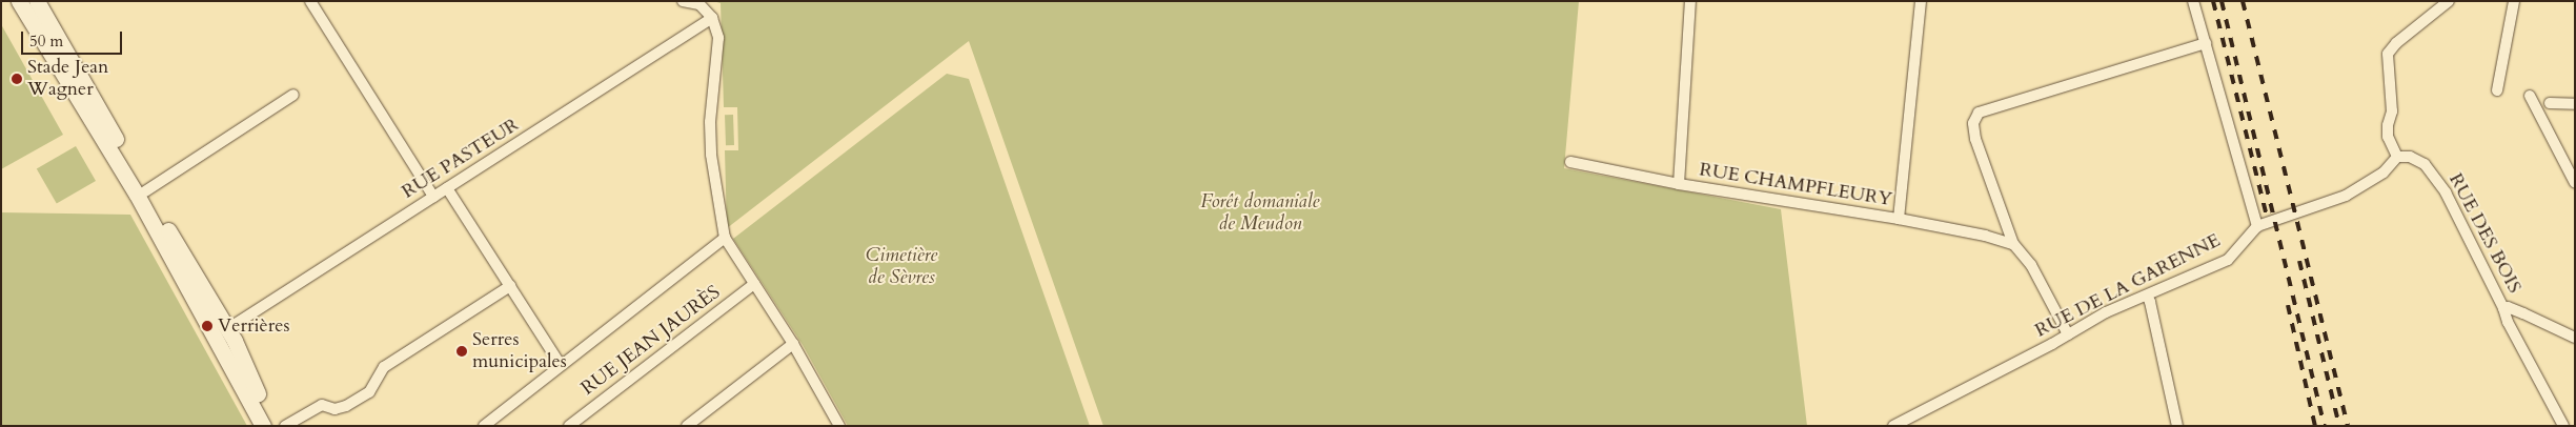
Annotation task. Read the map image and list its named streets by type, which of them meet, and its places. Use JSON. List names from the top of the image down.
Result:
{
  "streets": {
    "street": [
      "RUE PASTEUR",
      "RUE CHAMPFLEURY",
      "RUE DES BOIS",
      "RUE DE LA GARENNE",
      "RUE JEAN JAURÈS"
    ]
  },
  "crossings": [
    ["RUE DES BOIS", "RUE DE LA GARENNE"]
  ],
  "parks": ["Forêt domaniale de Meudon", "Cimetière de Sèvres"],
  "places": ["Stade Jean Wagner", "Verrières", "Serres municipales"],
  "scale_bar": "50 m"
}
